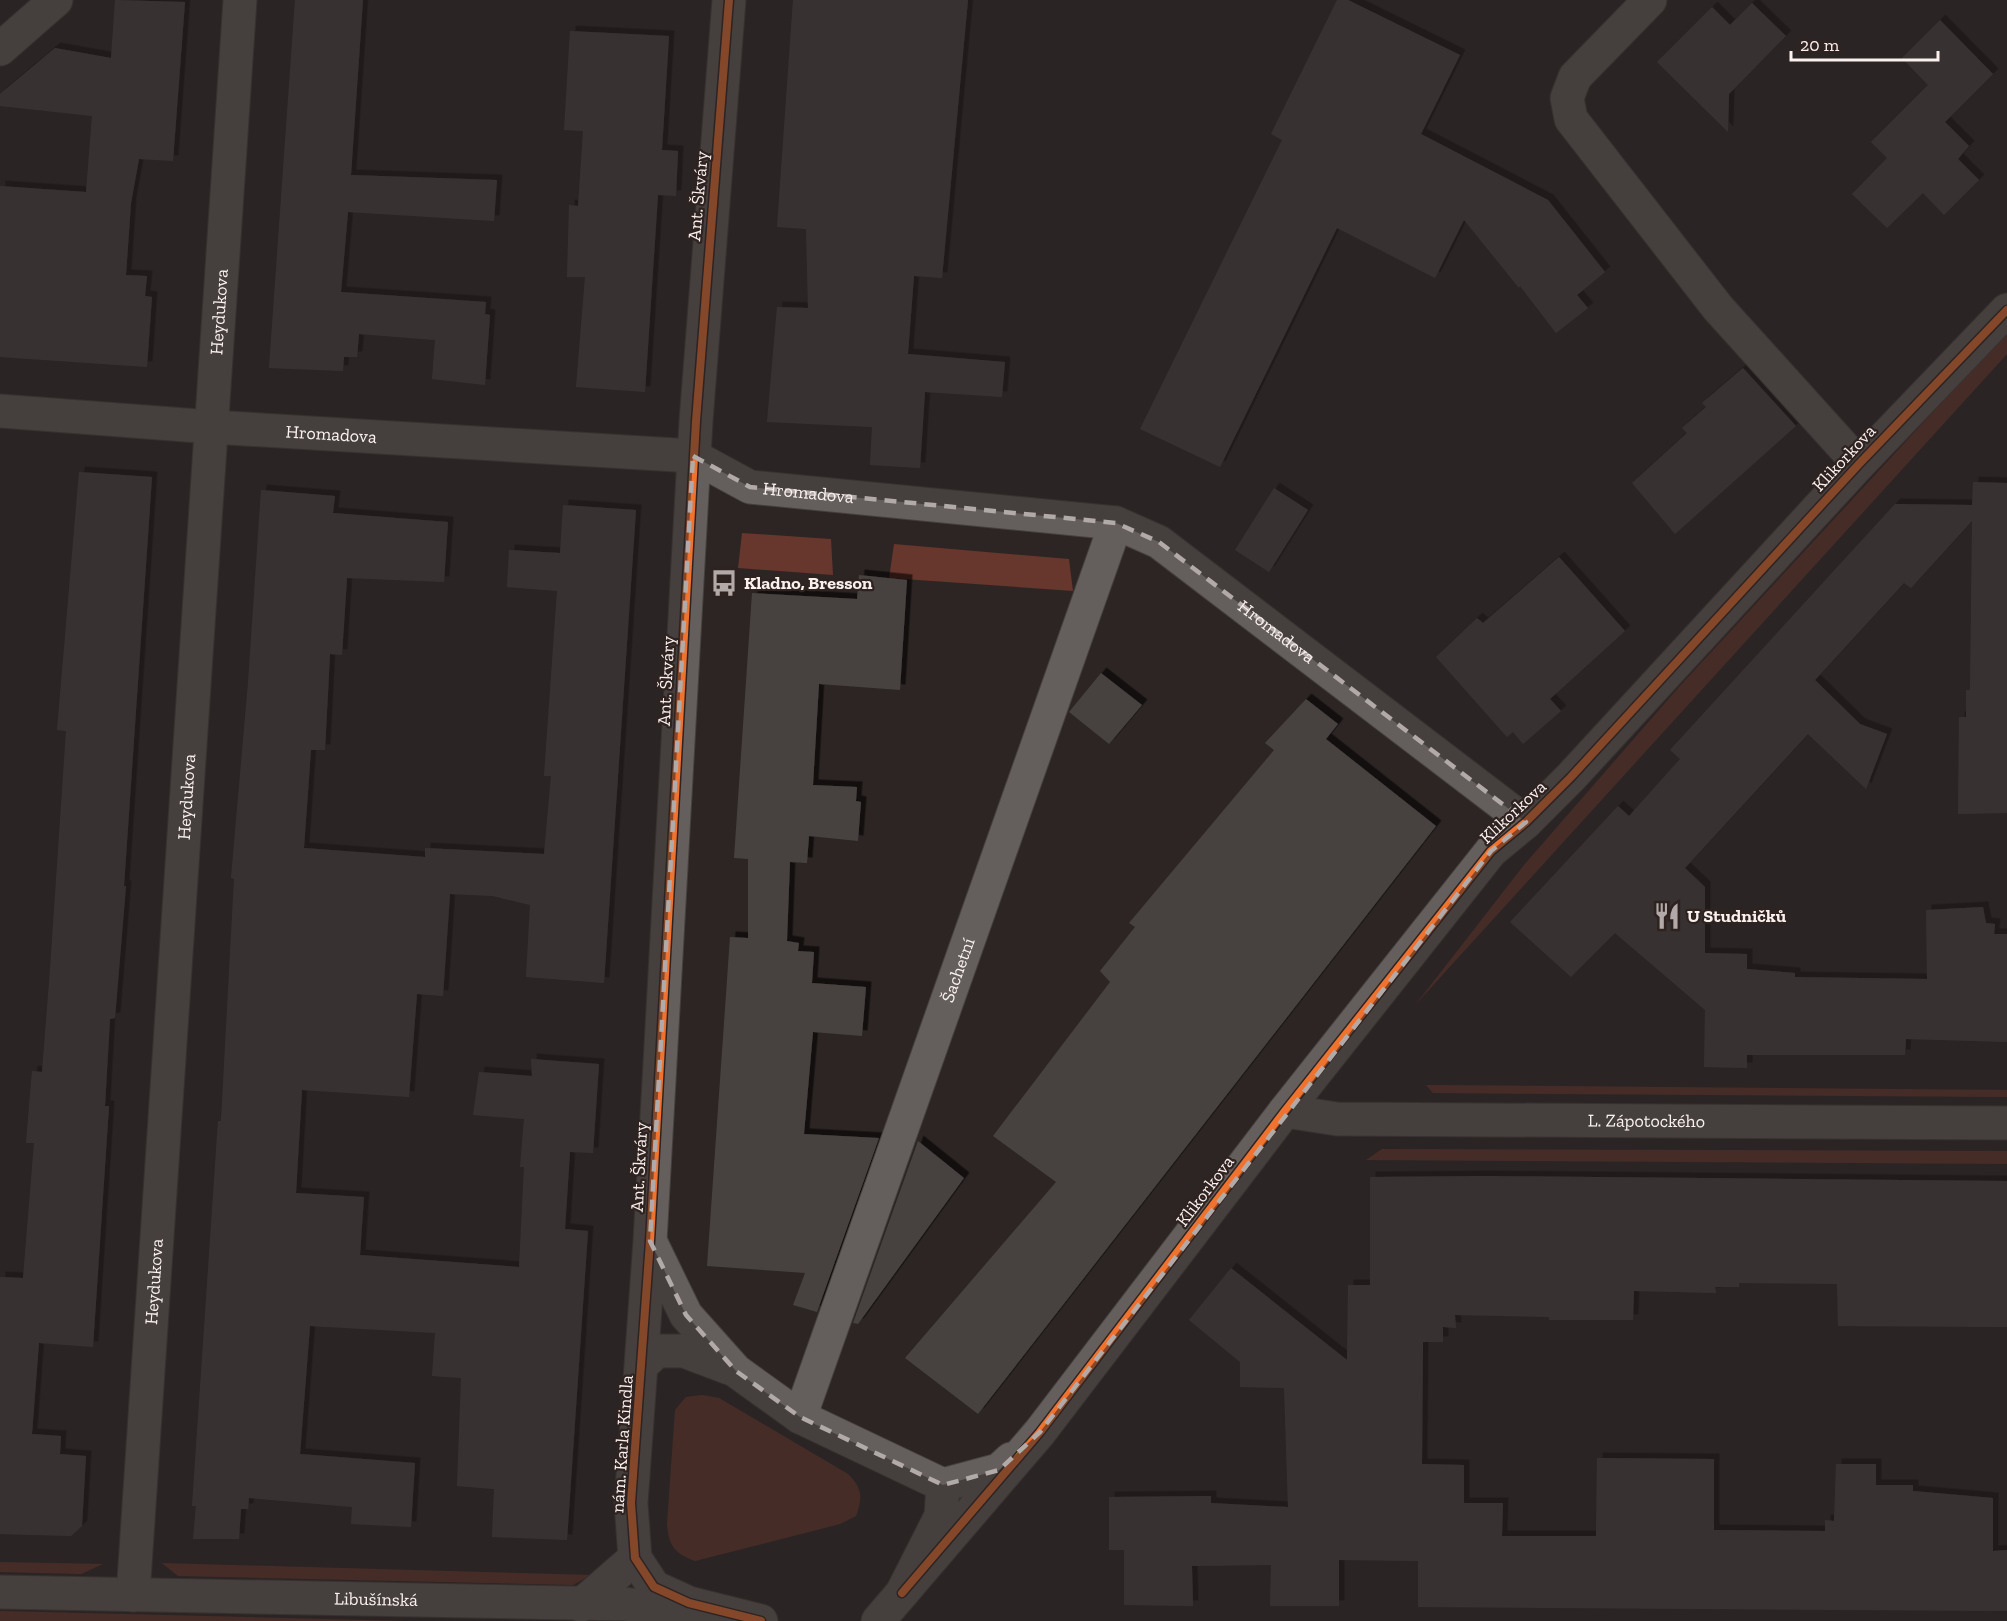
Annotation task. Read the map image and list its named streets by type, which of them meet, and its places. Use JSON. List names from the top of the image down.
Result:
{
  "streets": {
    "street": [
      "Ant. Škváry",
      "Heydukova",
      "Hromadova",
      "Klikorkova",
      "Šachetní",
      "L. Zápotockého",
      "nám. Karla Kindla",
      "Libušínská"
    ]
  },
  "crossings": [
    ["Ant. Škváry", "Hromadova"],
    ["Ant. Škváry", "nám. Karla Kindla"],
    ["Heydukova", "Hromadova"],
    ["Heydukova", "Libušínská"],
    ["Hromadova", "Klikorkova"],
    ["Hromadova", "Šachetní"],
    ["Klikorkova", "L. Zápotockého"],
    ["Šachetní", "nám. Karla Kindla"]
  ],
  "places": {
    "bus stop": ["Kladno, Bresson"],
    "restaurant": ["U Studničků"]
  },
  "scale_bar": "20 m"
}
